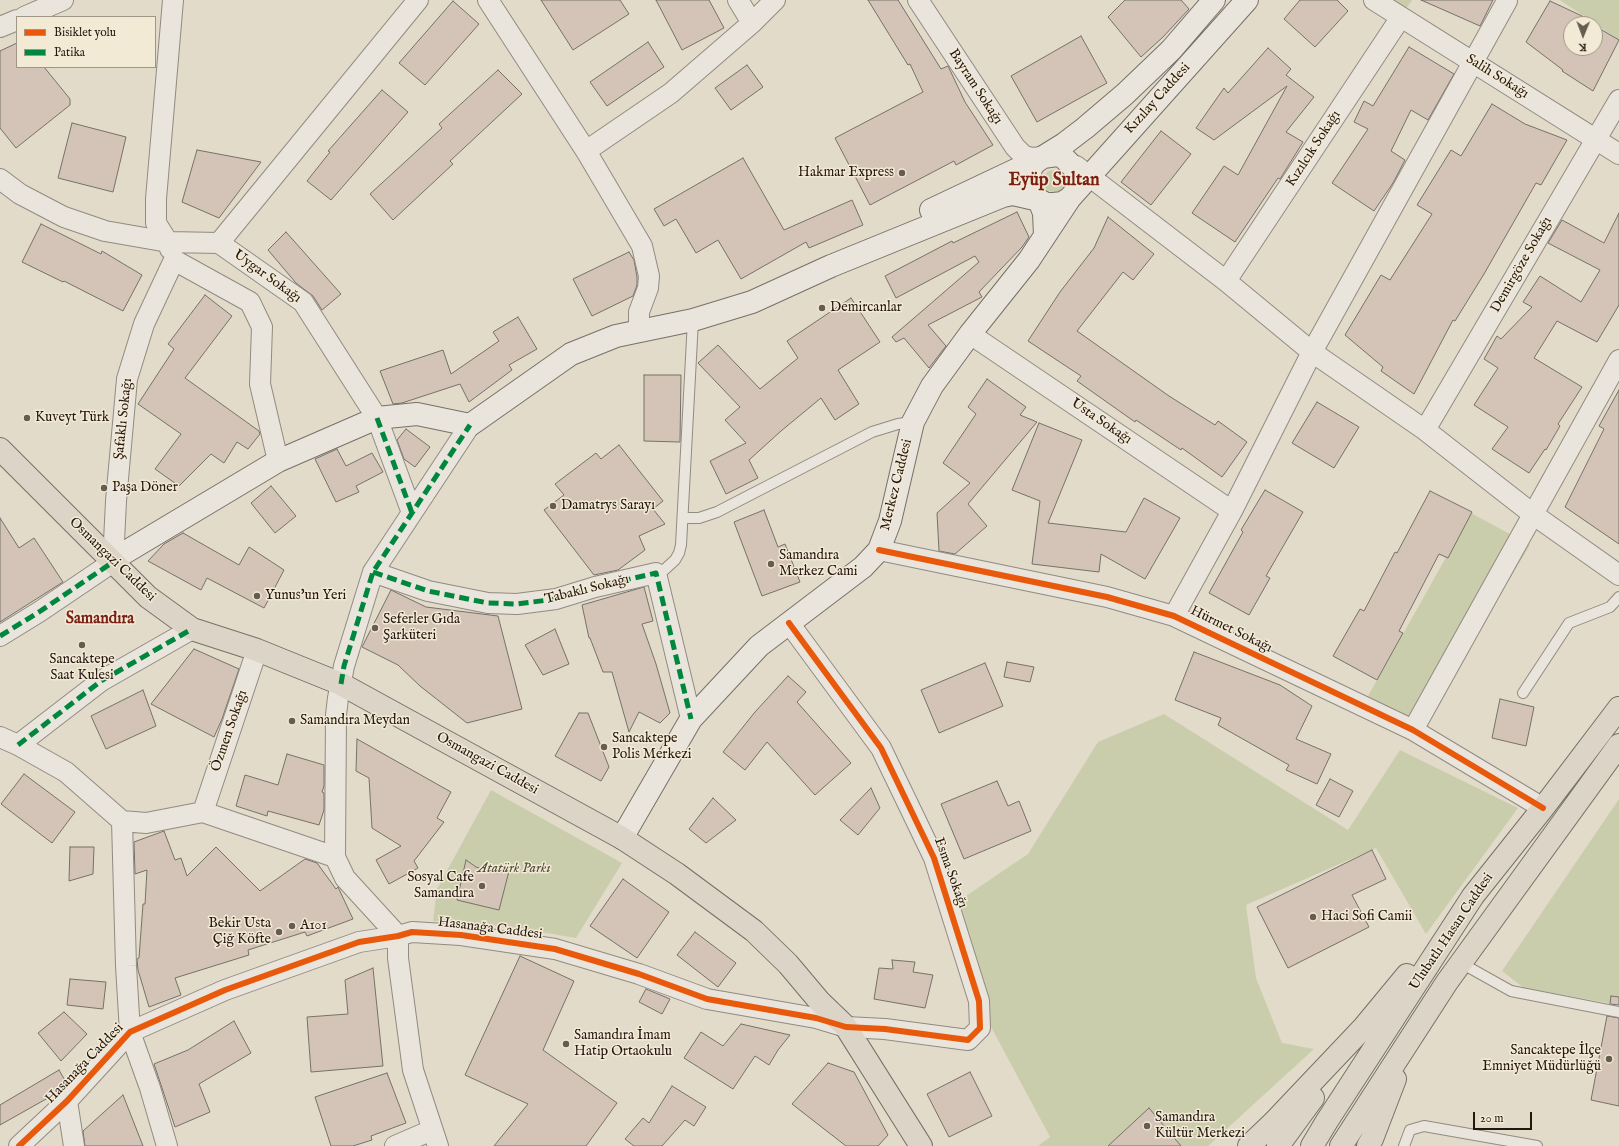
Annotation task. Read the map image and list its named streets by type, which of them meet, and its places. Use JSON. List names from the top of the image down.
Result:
{
  "streets": {
    "main road": [
      "Kızılay Caddesi",
      "Merkez Caddesi",
      "Osmangazi Caddesi",
      "Ulubatlı Hasan Caddesi"
    ],
    "street": [
      "Salih Sokağı",
      "Bayram Sokağı",
      "Kızılcık Sokağı",
      "Demirgöze Sokağı",
      "Uygar Sokağı",
      "Şafaklı Sokağı",
      "Usta Sokağı",
      "Tabaklı Sokağı",
      "Hürmet Sokağı",
      "Özmen Sokağı",
      "Esma Sokağı",
      "Hasanağa Caddesi"
    ]
  },
  "crossings": [
    ["Salih Sokağı", "Kızılcık Sokağı"],
    ["Salih Sokağı", "Demirgöze Sokağı"],
    ["Bayram Sokağı", "Kızılay Caddesi"],
    ["Bayram Sokağı", "Merkez Caddesi"],
    ["Kızılay Caddesi", "Merkez Caddesi"],
    ["Uygar Sokağı", "Şafaklı Sokağı"],
    ["Şafaklı Sokağı", "Osmangazi Caddesi"],
    ["Usta Sokağı", "Merkez Caddesi"],
    ["Merkez Caddesi", "Osmangazi Caddesi"],
    ["Merkez Caddesi", "Hürmet Sokağı"],
    ["Merkez Caddesi", "Esma Sokağı"],
    ["Osmangazi Caddesi", "Özmen Sokağı"],
    ["Osmangazi Caddesi", "Esma Sokağı"],
    ["Osmangazi Caddesi", "Hasanağa Caddesi"],
    ["Hürmet Sokağı", "Ulubatlı Hasan Caddesi"],
    ["Esma Sokağı", "Hasanağa Caddesi"]
  ],
  "districts": ["Eyüp Sultan", "Samandıra"],
  "parks": ["Atatürk Parkı"],
  "places": [
    "Hakmar Express",
    "Demircanlar",
    "Kuveyt Türk",
    "Paşa Döner",
    "Damatrys Sarayı",
    "Samandıra Merkez Cami",
    "Yunus'un Yeri",
    "Seferler Gıda Şarküteri",
    "Sancaktepe Saat Kulesi",
    "Samandıra Meydan",
    "Sancaktepe Polis Merkezi",
    "Sosyal Cafe Samandıra",
    "Haci Sofi Camii",
    "A101",
    "Bekir Usta Çiğ Köfte",
    "Samandıra İmam Hatip Ortaokulu",
    "Sancaktepe İlçe Emniyet Müdürlüğü",
    "Samandıra Kültür Merkezi"
  ],
  "legend": ["Bisiklet yolu", "Patika"],
  "scale_bar": "20 m",
  "north": "bottom"
}
